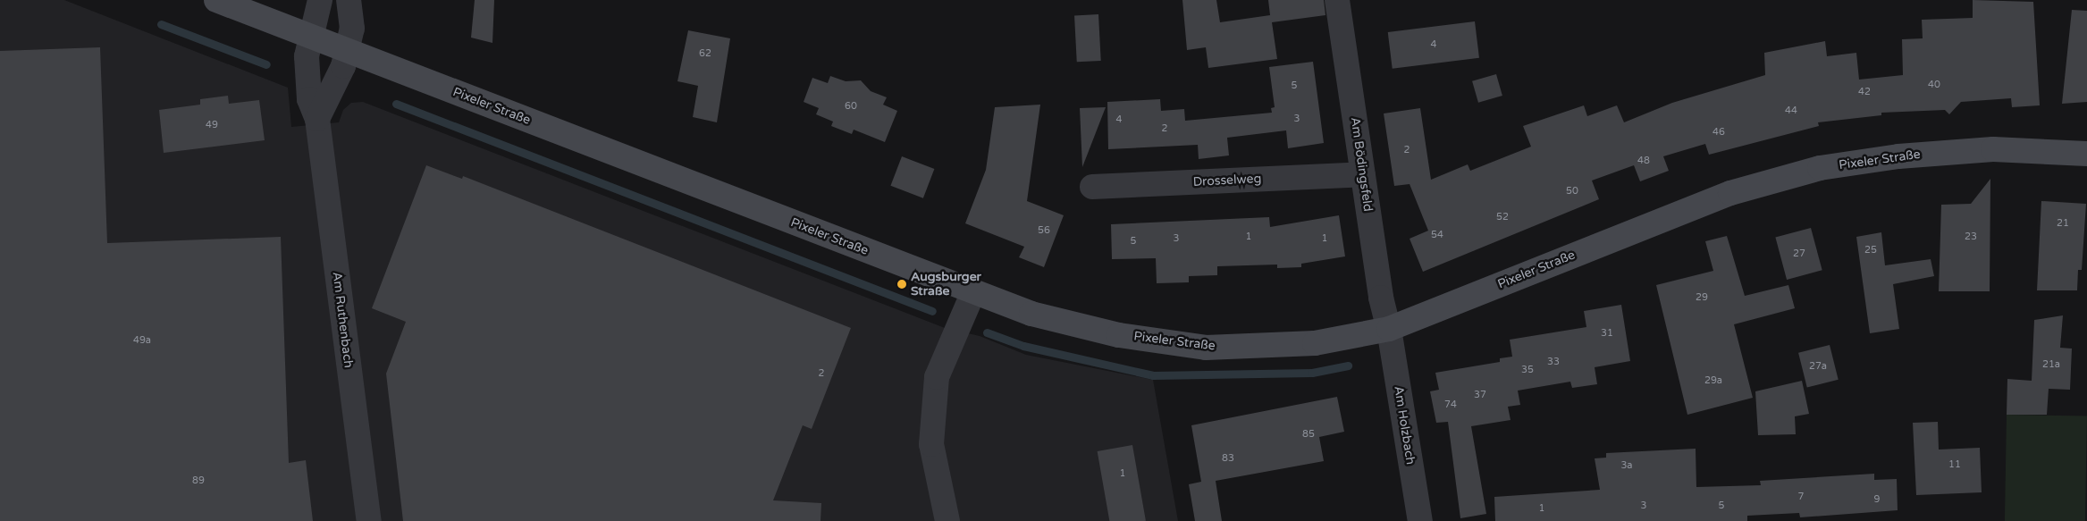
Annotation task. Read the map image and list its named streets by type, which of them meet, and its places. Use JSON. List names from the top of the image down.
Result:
{
  "streets": {
    "main road": ["Pixeler Straße"],
    "street": [
      "Am Bödingsfeld",
      "Drosselweg",
      "Am Ruthenbach",
      "Am Holzbach"
    ]
  },
  "crossings": [
    ["Pixeler Straße", "Am Bödingsfeld"],
    ["Pixeler Straße", "Am Ruthenbach"],
    ["Pixeler Straße", "Am Holzbach"],
    ["Am Bödingsfeld", "Drosselweg"],
    ["Am Bödingsfeld", "Am Holzbach"]
  ],
  "places": ["Augsburger Straße"],
  "house_numbers": [
    "4",
    "62",
    "40",
    "5",
    "42",
    "60",
    "44",
    "3",
    "4",
    "49",
    "2",
    "46",
    "2",
    "48",
    "50",
    "52",
    "21",
    "56",
    "54",
    "1",
    "23",
    "3",
    "1",
    "5",
    "25",
    "27",
    "29",
    "31",
    "49a",
    "33",
    "21a",
    "27a",
    "35",
    "2",
    "29a",
    "37",
    "74",
    "85",
    "83",
    "11",
    "3a",
    "1",
    "89",
    "7",
    "9",
    "3",
    "5",
    "1"
  ]
}
